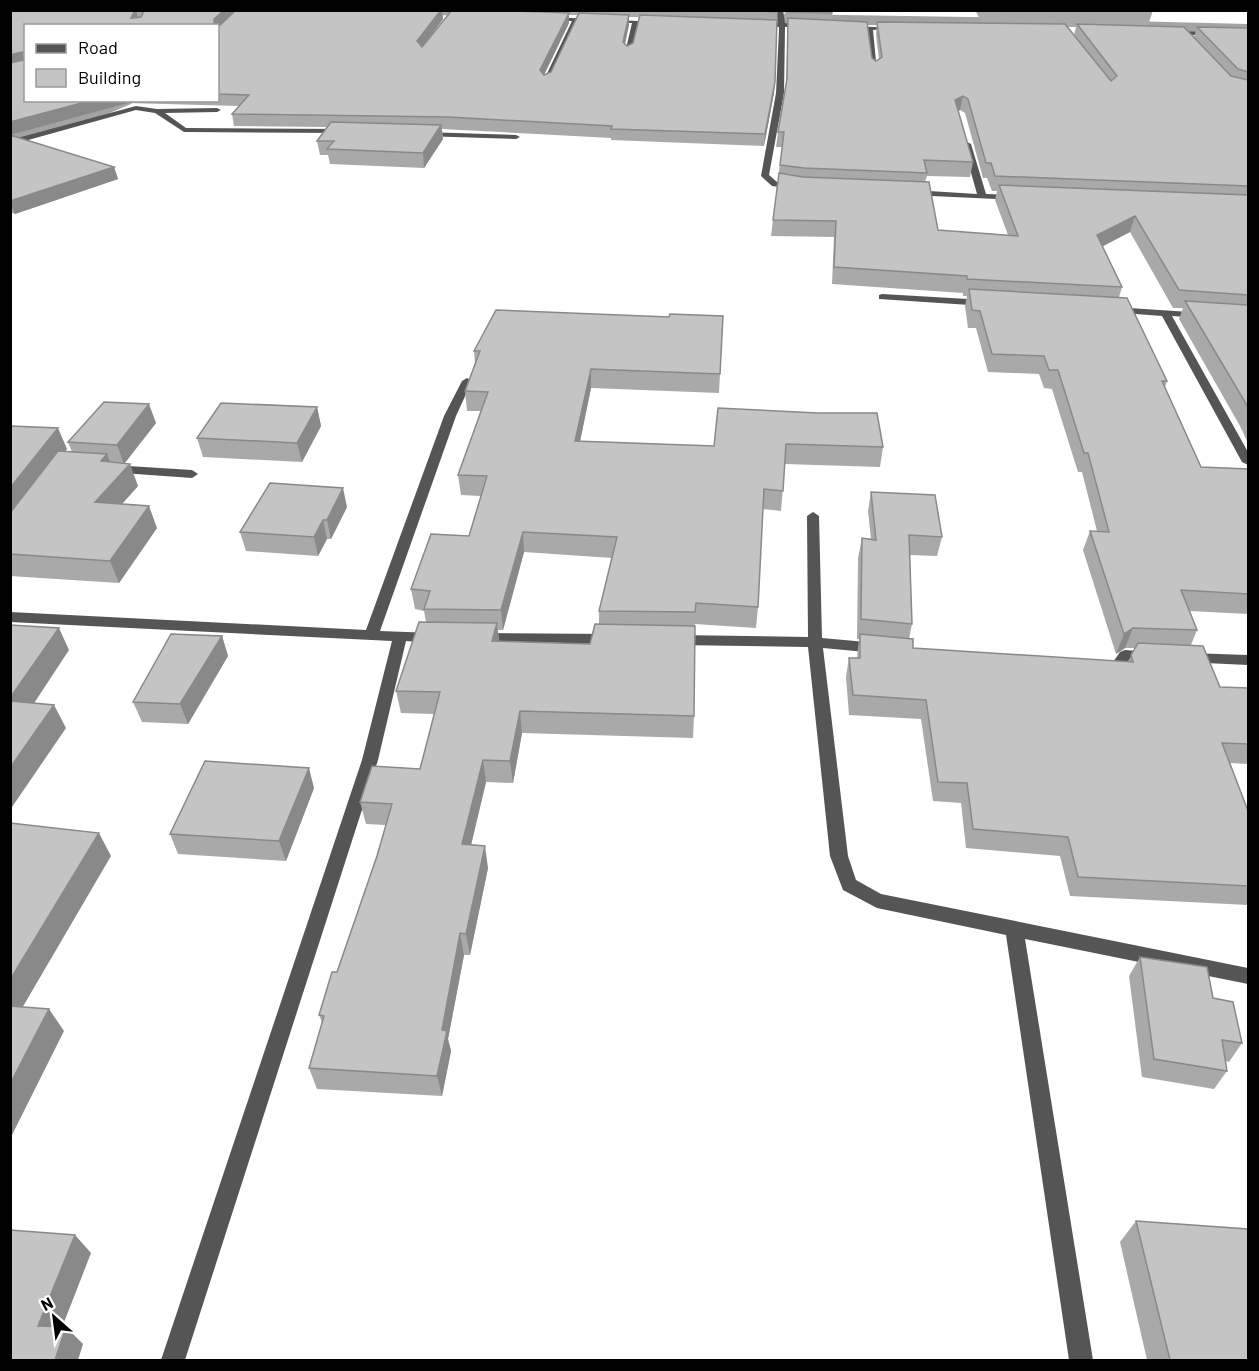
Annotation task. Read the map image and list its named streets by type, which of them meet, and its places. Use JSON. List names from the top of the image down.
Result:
{
  "legend": ["Road", "Building"],
  "north": "top left"
}
